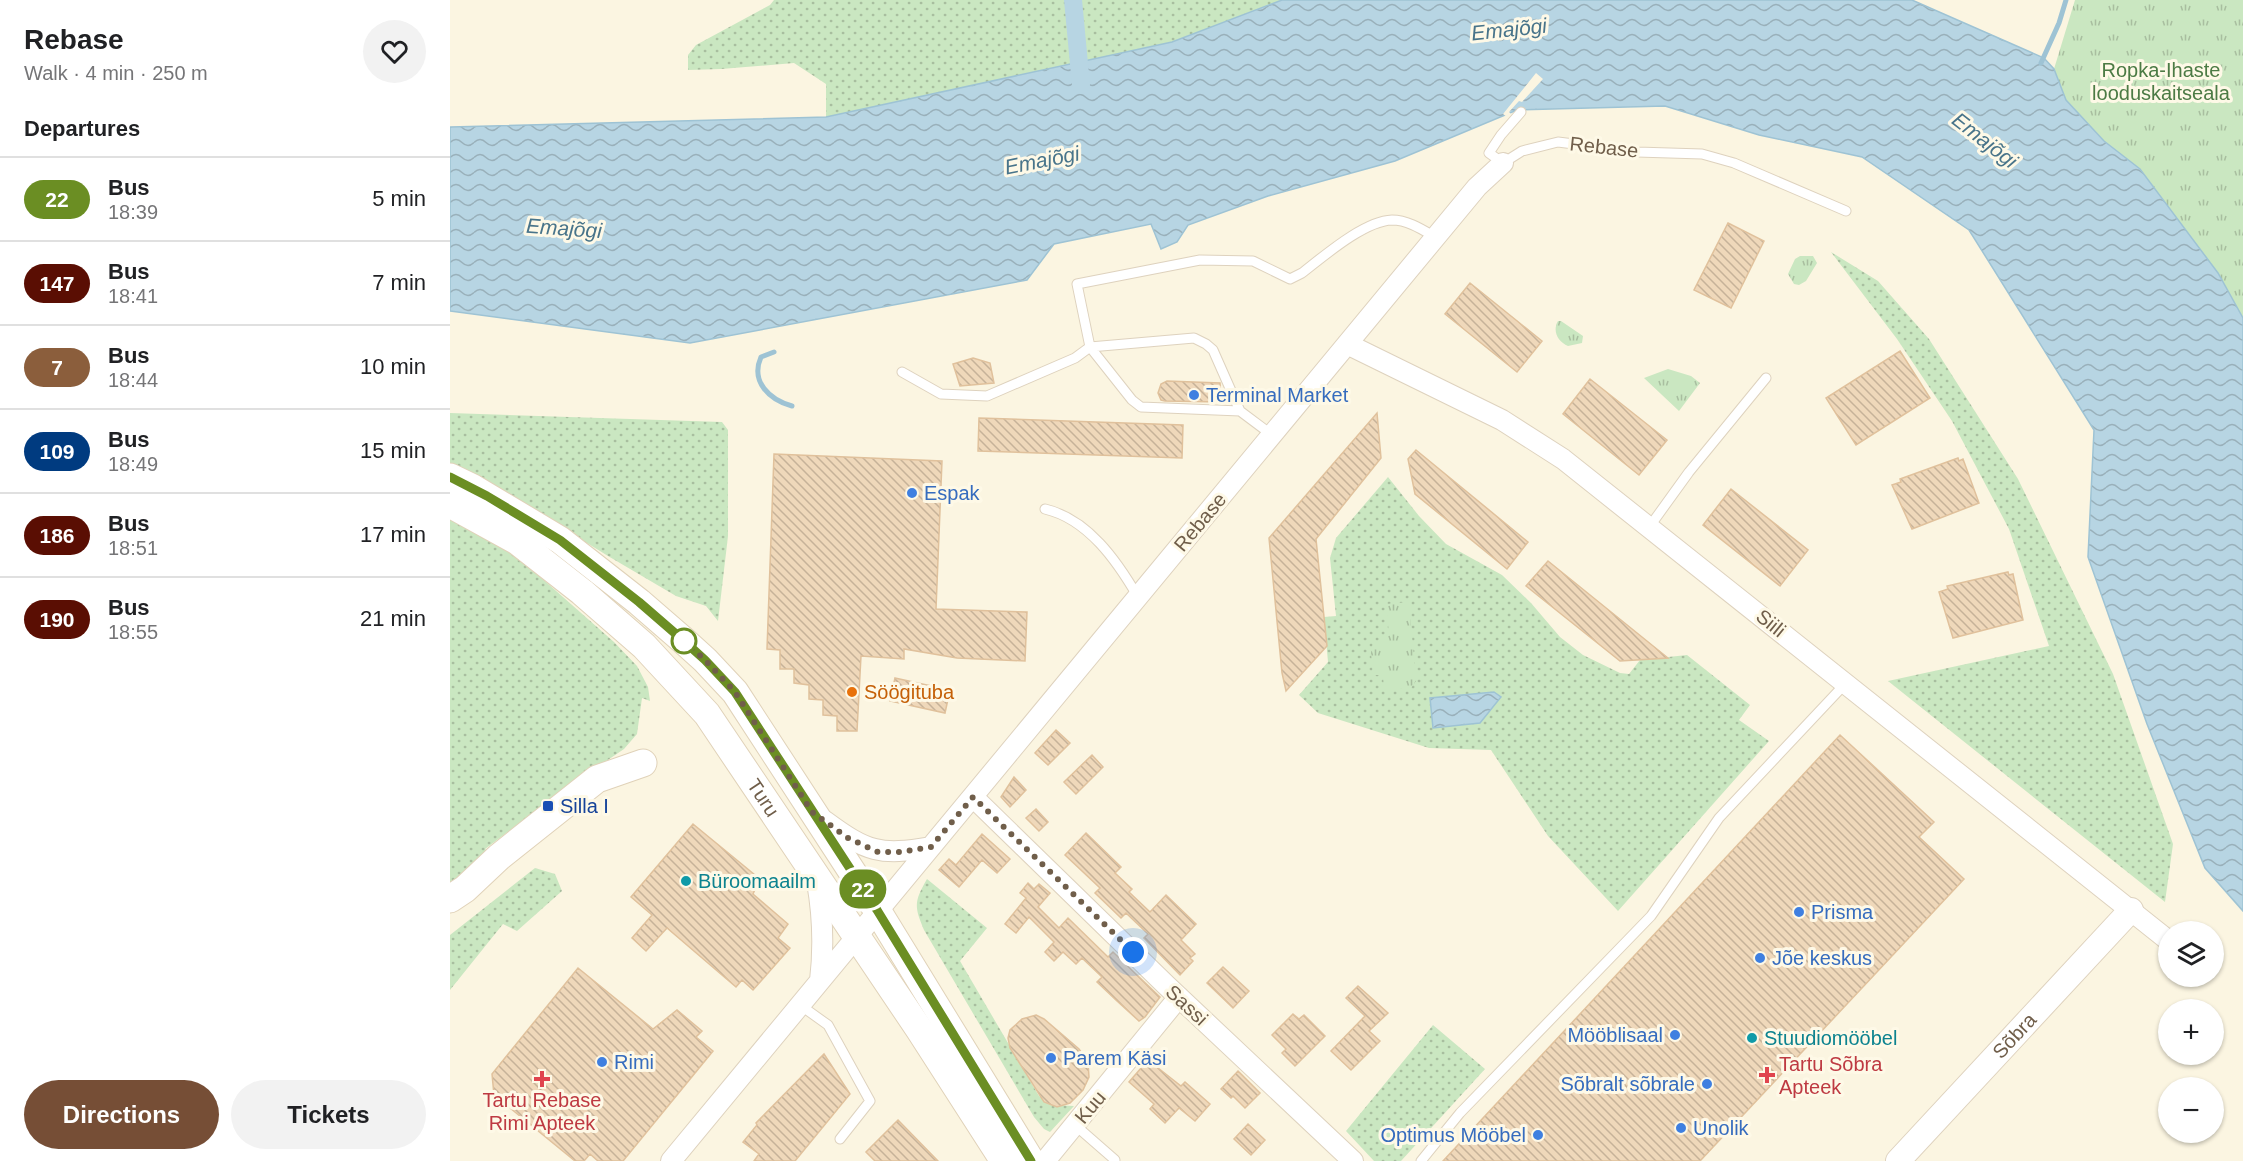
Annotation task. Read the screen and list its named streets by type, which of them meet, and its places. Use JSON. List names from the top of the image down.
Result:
{
  "streets": {
    "main road": ["Turu"],
    "street": [
      "Rebase",
      "Siili",
      "Sassi",
      "Sõbra",
      "Kuu"
    ]
  },
  "crossings": [
    ["Rebase", "Siili"],
    ["Rebase", "Turu"],
    ["Rebase", "Sassi"],
    ["Siili", "Sõbra"],
    ["Sassi", "Kuu"]
  ],
  "water": ["Emajõgi"],
  "parks": ["Ropka-Ihaste looduskaitseala"],
  "places": {
    "other": [
      "Terminal Market",
      "Espak",
      "Söögituba",
      "Büroomaailm",
      "Prisma",
      "Jõe keskus",
      "Mööblisaal",
      "Stuudiomööbel",
      "Parem Käsi",
      "Rimi",
      "Sõbralt sõbrale",
      "Unolik",
      "Optimus Mööbel"
    ],
    "transit": ["Silla I"],
    "health": ["Tartu Sõbra Apteek", "Tartu Rebase Rimi Apteek"]
  },
  "lines": ["bus line 22"],
  "page": {
    "heading": [
      ["Rebase", "Walk · 4 min · 250 m"],
      "Departures"
    ],
    "on_map": "22",
    "list": [
      {
        "mark": "22",
        "name": "Bus",
        "note": "18:39",
        "value": "5 min"
      },
      {
        "mark": "147",
        "name": "Bus",
        "note": "18:41",
        "value": "7 min"
      },
      {
        "mark": "7",
        "name": "Bus",
        "note": "18:44",
        "value": "10 min"
      },
      {
        "mark": "109",
        "name": "Bus",
        "note": "18:49",
        "value": "15 min"
      },
      {
        "mark": "186",
        "name": "Bus",
        "note": "18:51",
        "value": "17 min"
      },
      {
        "mark": "190",
        "name": "Bus",
        "note": "18:55",
        "value": "21 min"
      }
    ],
    "map_buttons": ["+", "−"],
    "buttons": ["Directions", "Tickets"]
  }
}
